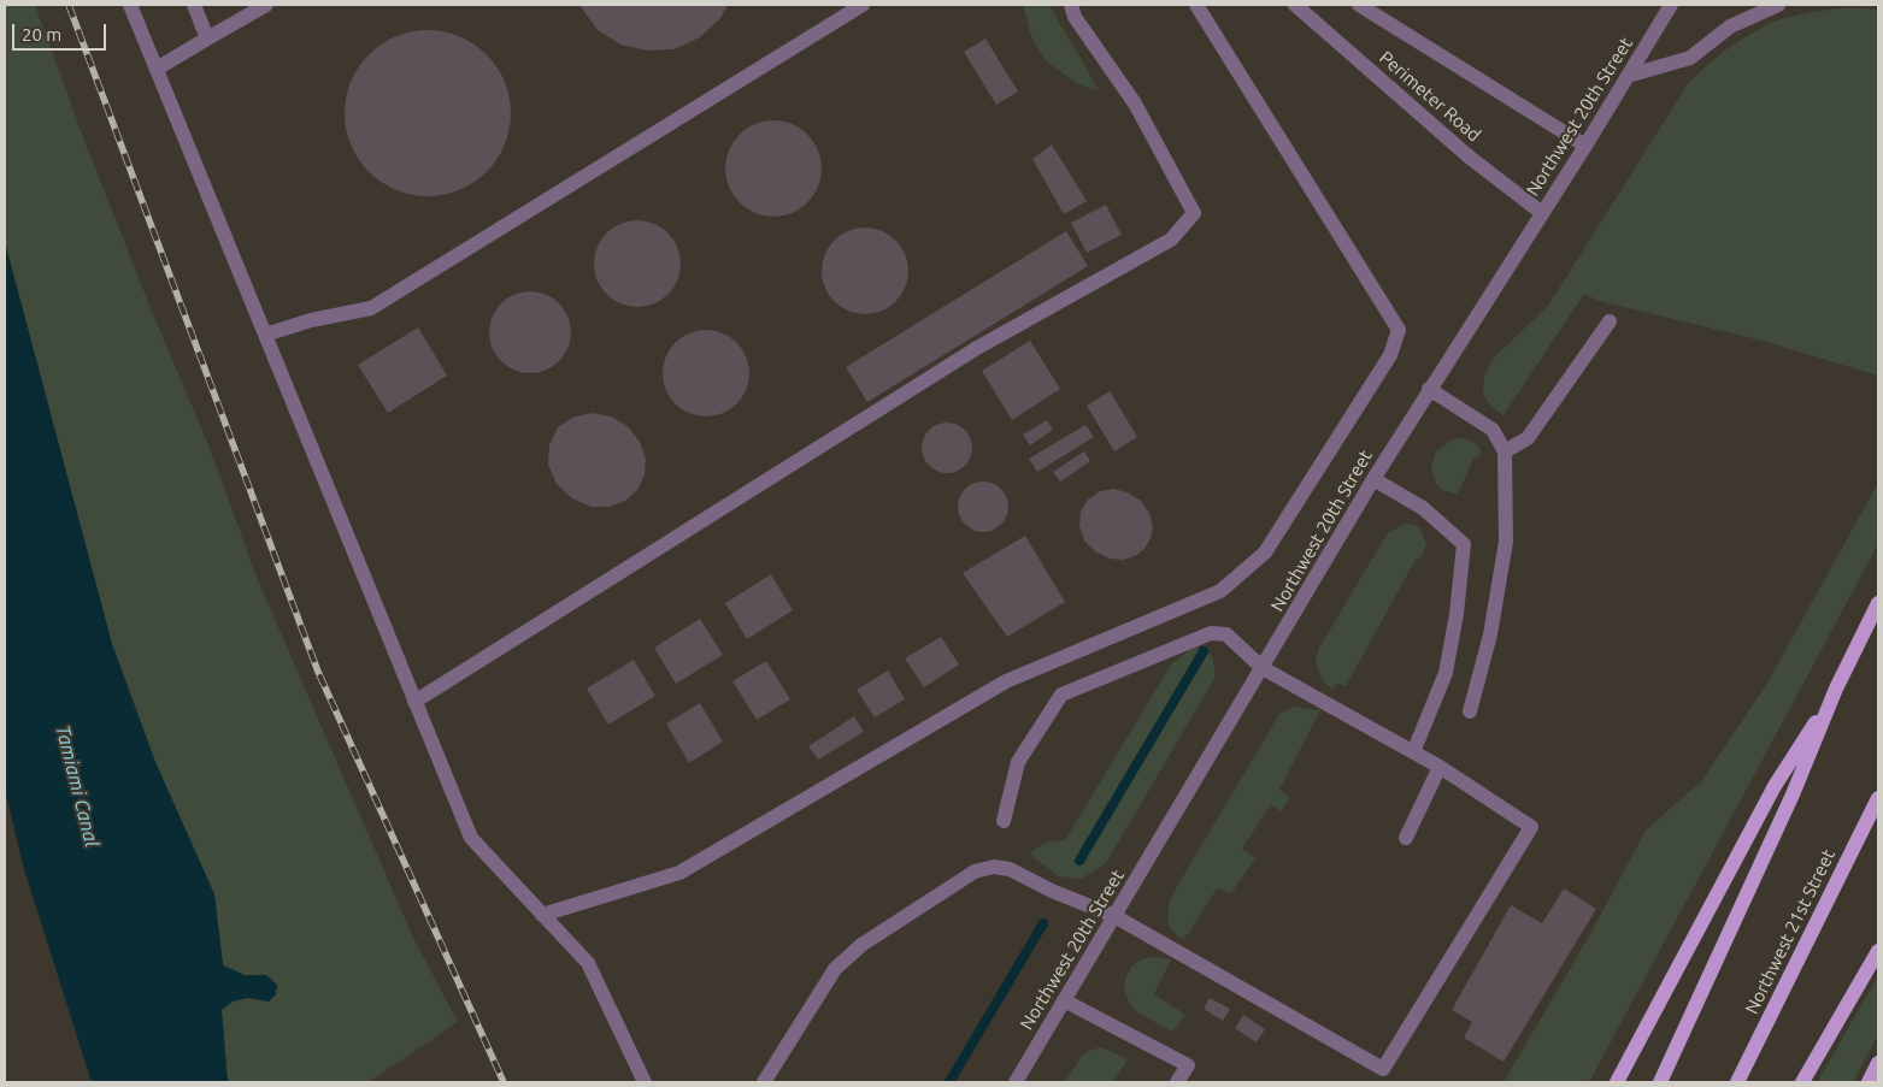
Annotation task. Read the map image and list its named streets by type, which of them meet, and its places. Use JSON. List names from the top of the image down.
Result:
{
  "streets": {
    "main road": ["Northwest 21st Street"],
    "street": ["Perimeter Road", "Northwest 20th Street"]
  },
  "crossings": [
    ["Perimeter Road", "Northwest 20th Street"]
  ],
  "water": ["Tamiami Canal"],
  "scale_bar": "20 m"
}
